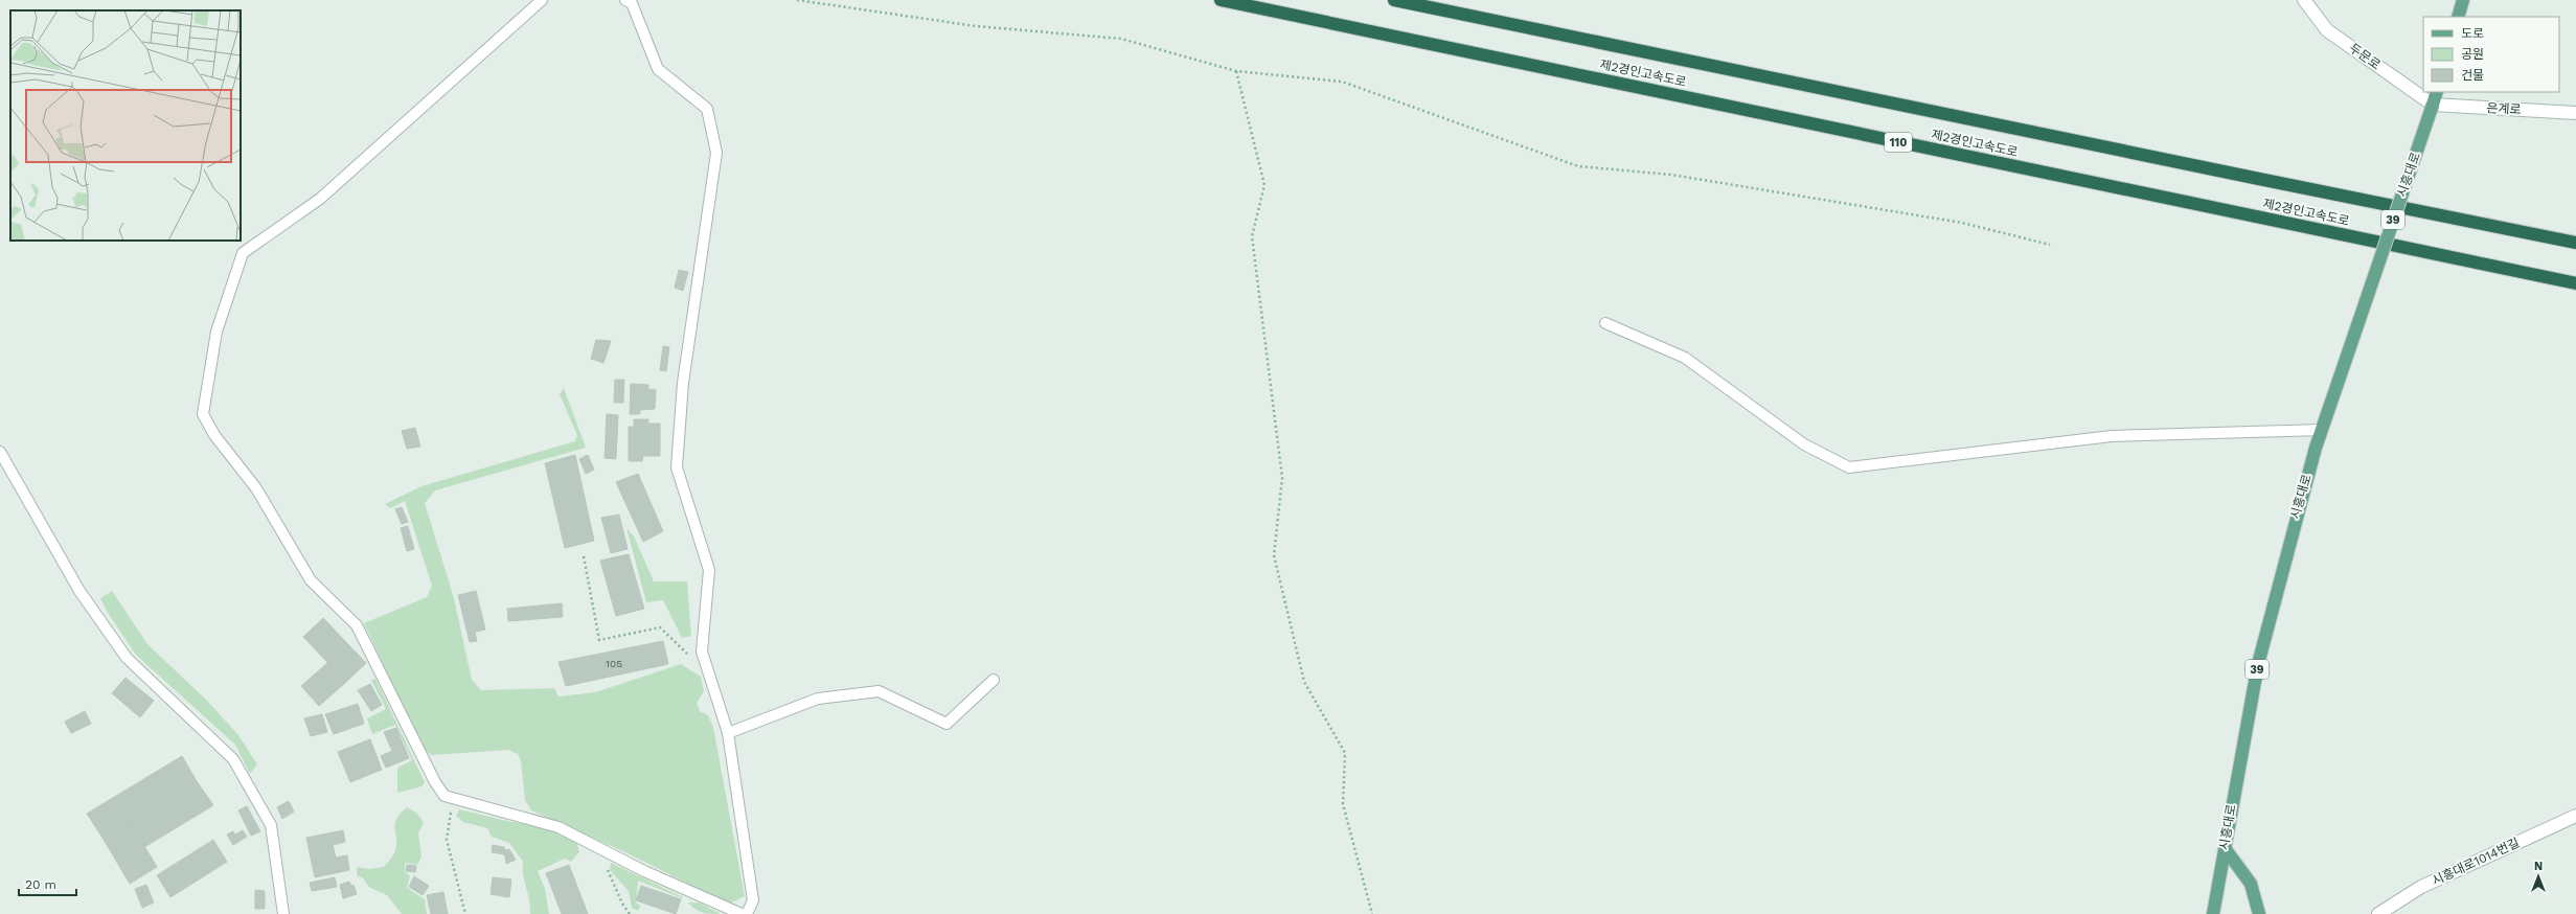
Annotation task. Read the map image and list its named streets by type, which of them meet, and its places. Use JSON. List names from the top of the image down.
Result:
{
  "streets": {
    "highway": ["제2경인고속도로", "110"],
    "main road": ["시흥대로", "39"],
    "street": ["두문로", "은계로", "시흥대로1014번길"]
  },
  "crossings": [
    ["두문로", "은계로"],
    ["두문로", "시흥대로"],
    ["은계로", "시흥대로"]
  ],
  "house_numbers": ["105"],
  "legend": ["도로", "공원", "건물"],
  "scale_bar": "20 m",
  "north": "top"
}
